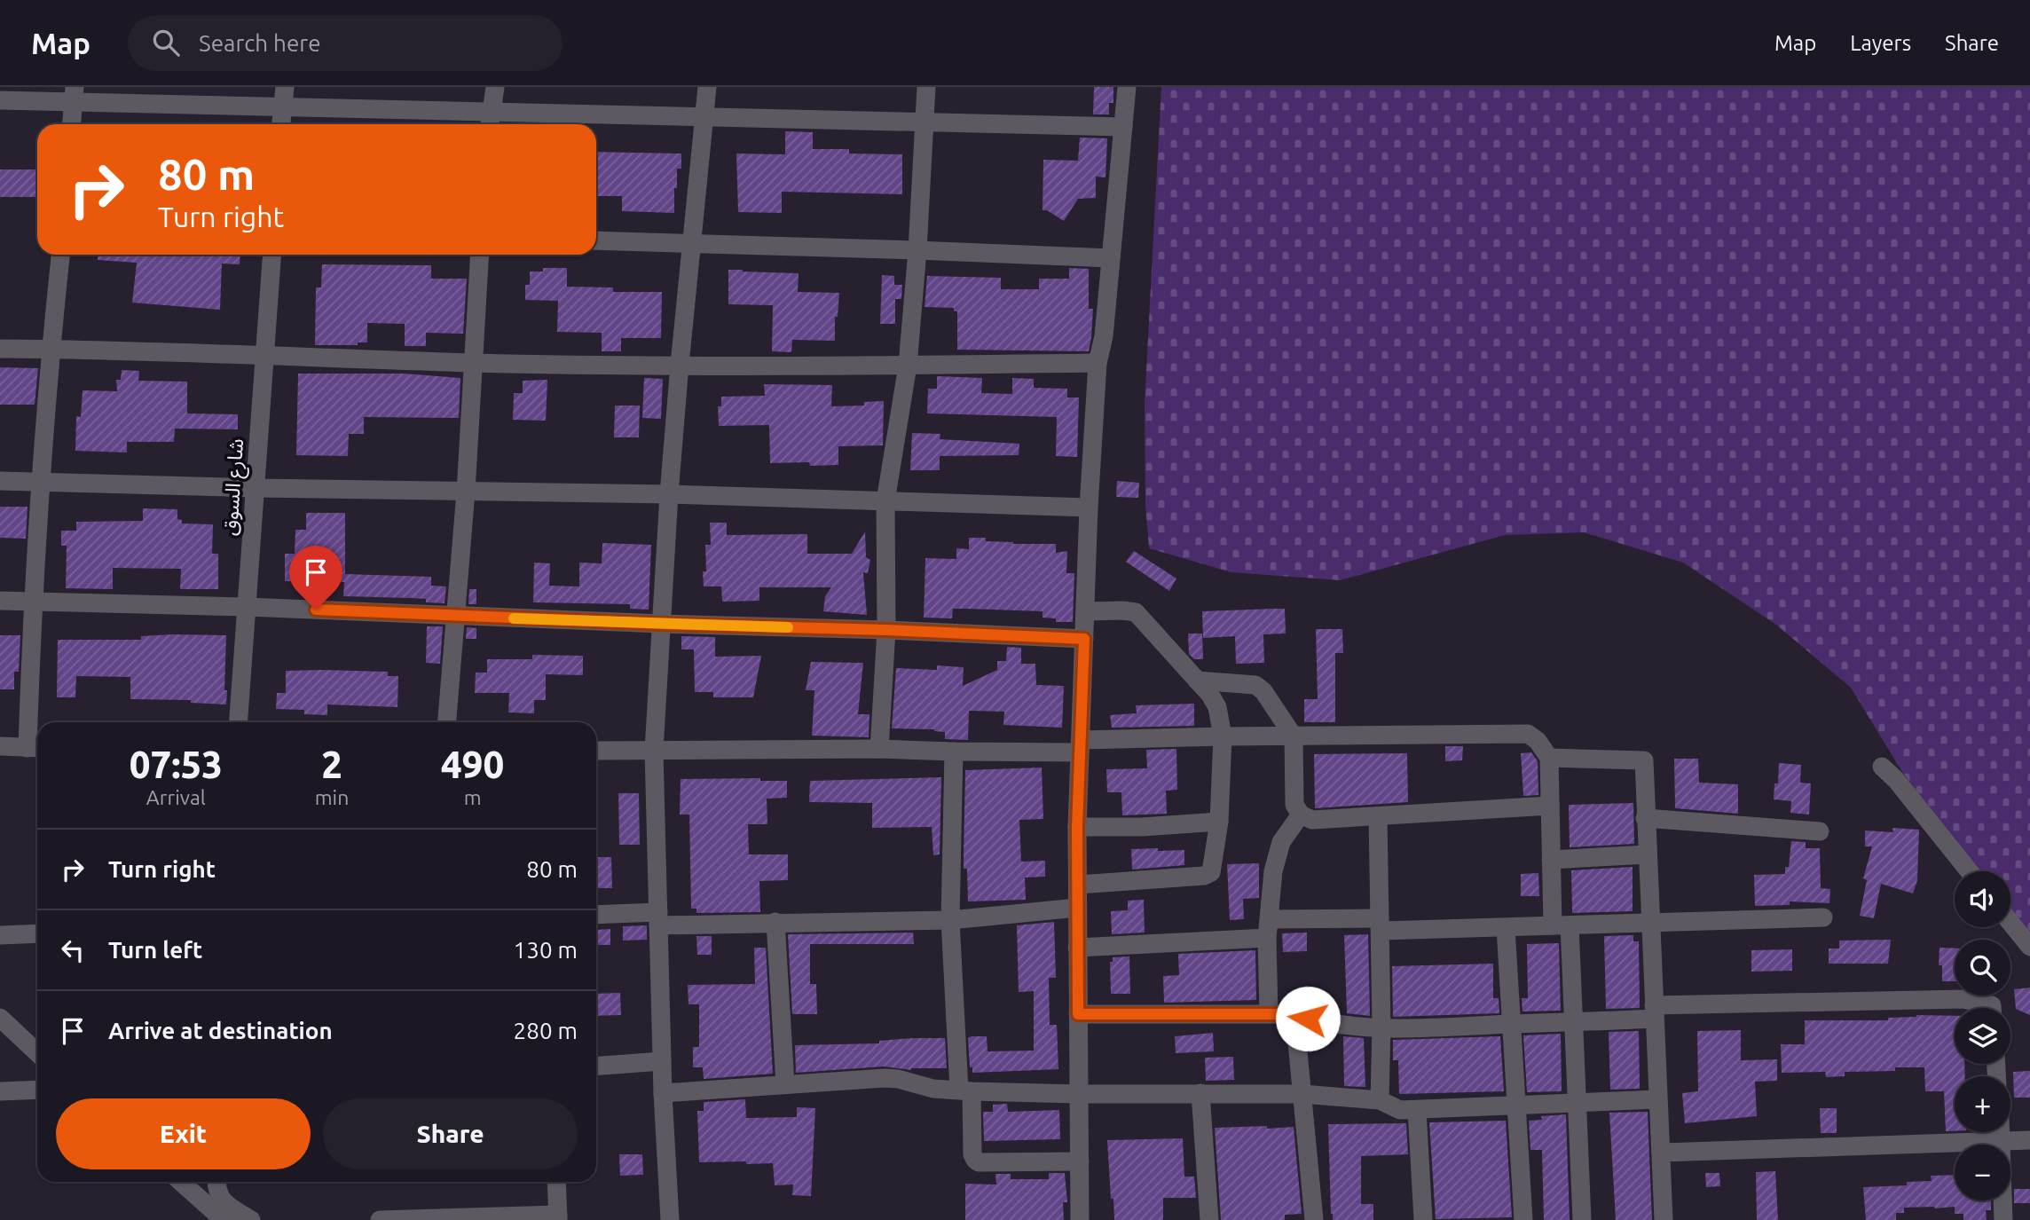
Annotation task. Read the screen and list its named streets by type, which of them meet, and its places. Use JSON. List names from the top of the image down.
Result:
{
  "streets": {
    "street": ["شارع السوق"]
  },
  "page": {
    "header": "Map",
    "search": "Search here",
    "nav": ["Map", "Layers", "Share"],
    "turn": ["80 m", "Turn right"],
    "eta": [
      "07:53",
      "Arrival",
      "2",
      "min",
      "490",
      "m"
    ],
    "list": [
      {
        "name": "Turn right",
        "value": "80 m"
      },
      {
        "name": "Turn left",
        "value": "130 m"
      },
      {
        "name": "Arrive at destination",
        "value": "280 m"
      }
    ],
    "map_buttons": ["+", "−"],
    "buttons": ["Exit", "Share"]
  }
}
